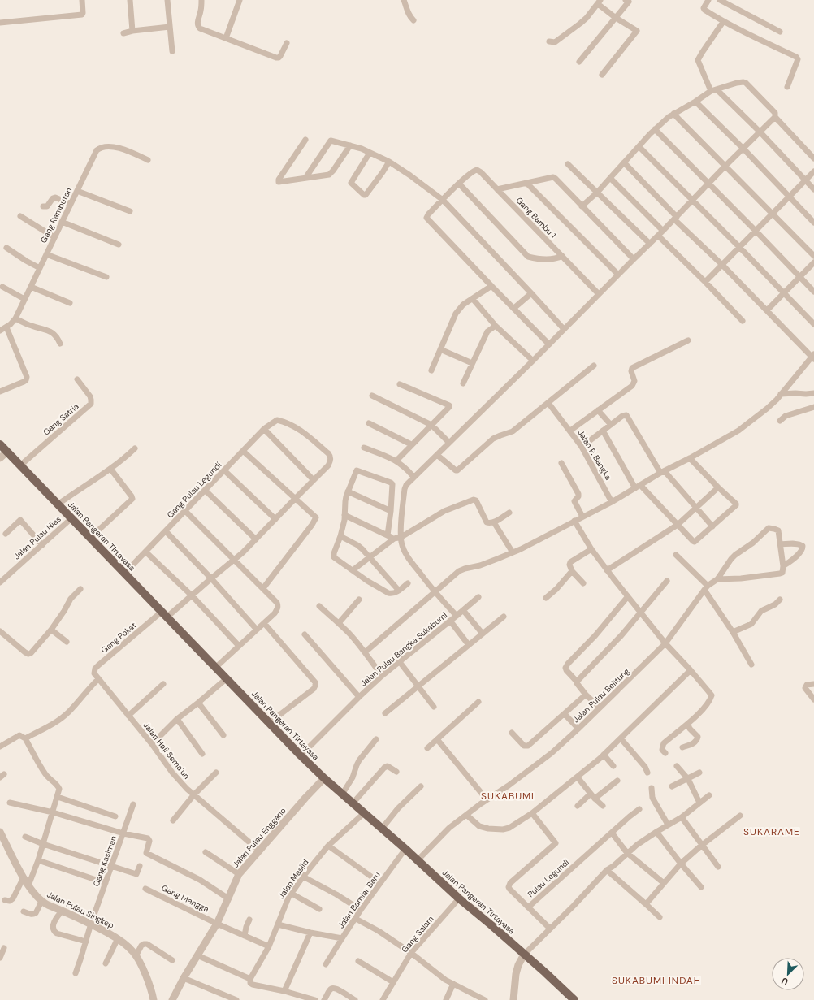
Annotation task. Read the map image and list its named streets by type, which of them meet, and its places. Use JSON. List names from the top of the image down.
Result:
{
  "streets": {
    "main road": ["Jalan Pangeran Tirtayasa"],
    "street": [
      "Gang Rambutan",
      "Gang Bambu 1",
      "Gang Satria",
      "Jalan P. Bangka",
      "Gang Pulau Legundi",
      "Jalan Pulau Nias",
      "Gang Pokat",
      "Jalan Pulau Bangka Sukabumi",
      "Jalan Pulau Belitung",
      "Jalan Haji Sema'un",
      "Jalan Pulau Enggano",
      "Gang Kasiman",
      "Pulau Legundi",
      "Jalan Masjid",
      "Gang Mangga",
      "Jalan Bamiar Baru",
      "Jalan Pulau Singkep",
      "Gang Salam"
    ]
  },
  "crossings": [
    ["Gang Satria", "Jalan Pangeran Tirtayasa"],
    ["Gang Pulau Legundi", "Jalan Pangeran Tirtayasa"],
    ["Jalan Pangeran Tirtayasa", "Jalan Pulau Nias"],
    ["Jalan Pangeran Tirtayasa", "Gang Pokat"],
    ["Jalan Pangeran Tirtayasa", "Jalan Pulau Bangka Sukabumi"],
    ["Jalan Pangeran Tirtayasa", "Jalan Pulau Belitung"],
    ["Jalan Pangeran Tirtayasa", "Jalan Pulau Enggano"],
    ["Jalan Pangeran Tirtayasa", "Jalan Masjid"],
    ["Jalan Pangeran Tirtayasa", "Jalan Bamiar Baru"],
    ["Jalan Pangeran Tirtayasa", "Gang Salam"],
    ["Gang Pokat", "Jalan Haji Sema'un"],
    ["Jalan Haji Sema'un", "Jalan Pulau Enggano"],
    ["Jalan Pulau Enggano", "Gang Mangga"],
    ["Gang Kasiman", "Jalan Pulau Singkep"],
    ["Jalan Masjid", "Gang Mangga"],
    ["Jalan Masjid", "Jalan Bamiar Baru"]
  ],
  "districts": ["SUKABUMI", "SUKARAME", "SUKABUMI INDAH"],
  "north": "bottom left"
}
